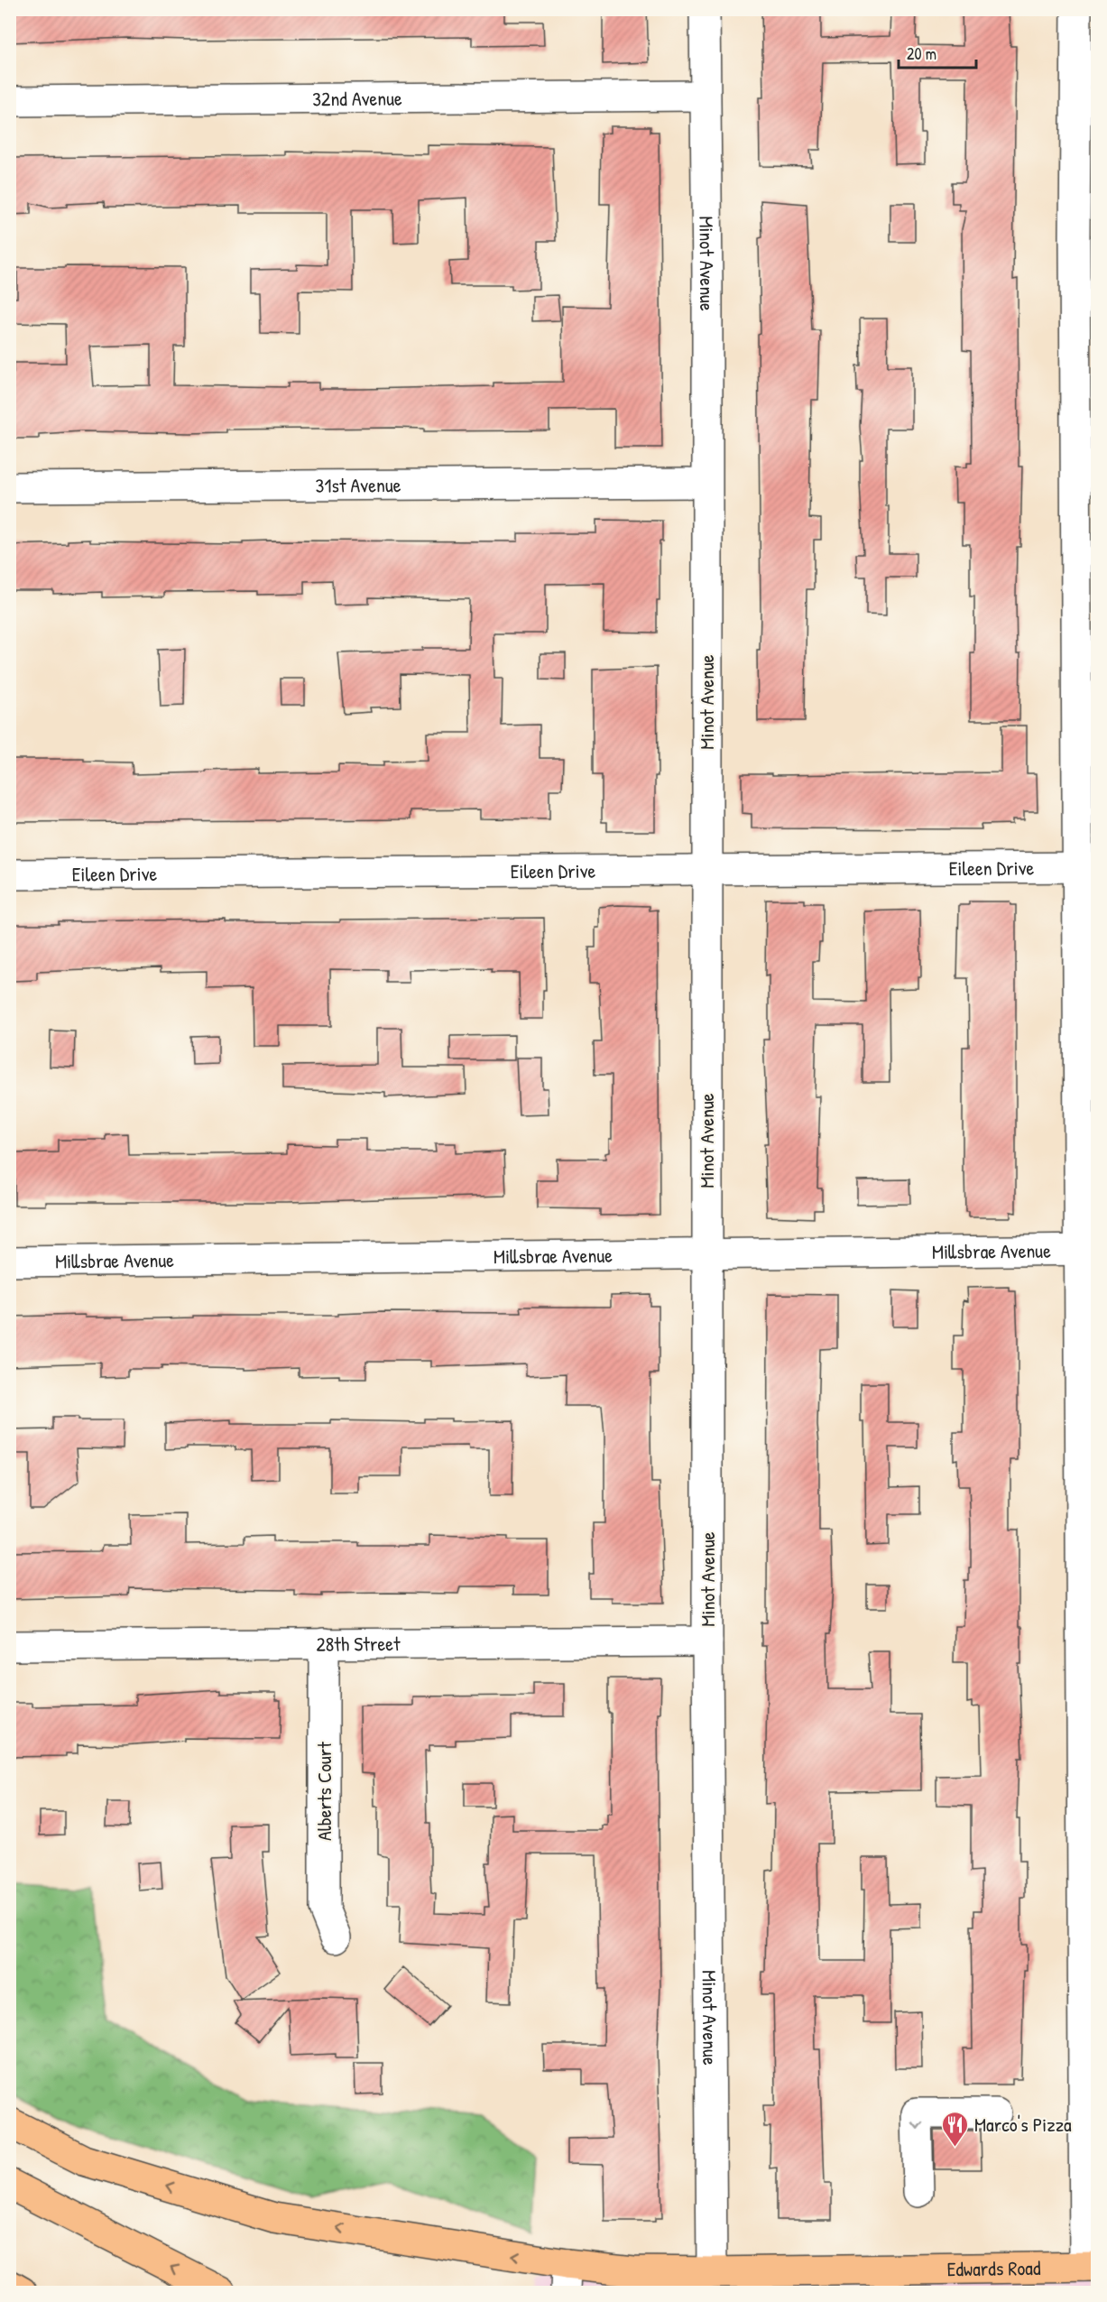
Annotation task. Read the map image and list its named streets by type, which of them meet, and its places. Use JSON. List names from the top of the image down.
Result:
{
  "streets": {
    "main road": ["Edwards Road"],
    "street": [
      "32nd Avenue",
      "Minot Avenue",
      "31st Avenue",
      "Eileen Drive",
      "Millsbrae Avenue",
      "28th Street",
      "Alberts Court"
    ]
  },
  "crossings": [
    ["32nd Avenue", "Minot Avenue"],
    ["Minot Avenue", "31st Avenue"],
    ["Minot Avenue", "Eileen Drive"],
    ["Minot Avenue", "Millsbrae Avenue"],
    ["Minot Avenue", "28th Street"],
    ["Minot Avenue", "Edwards Road"],
    ["28th Street", "Alberts Court"]
  ],
  "places": {
    "restaurant": ["Marco's Pizza"]
  },
  "scale_bar": "20 m"
}
